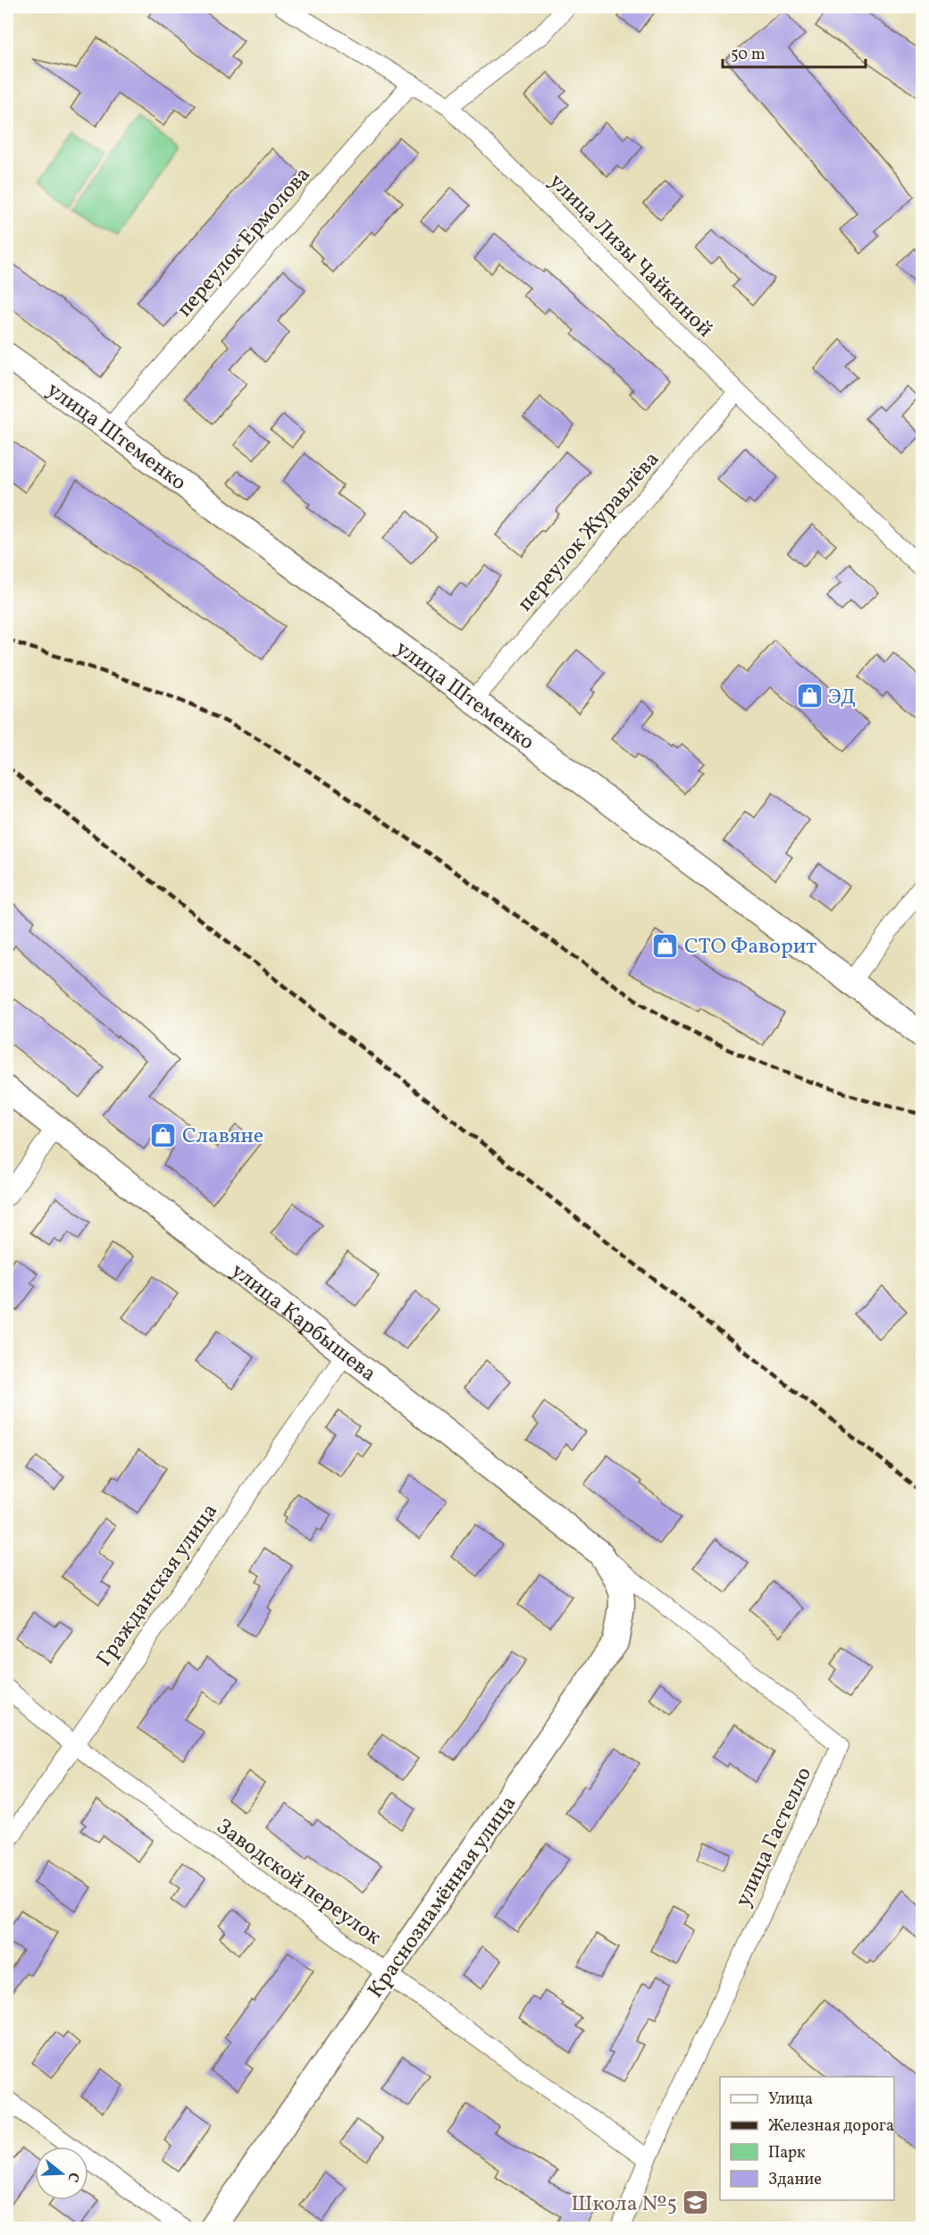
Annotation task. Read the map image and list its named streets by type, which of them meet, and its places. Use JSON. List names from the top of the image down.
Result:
{
  "streets": {
    "main road": ["улица Штеменко", "улица Карбышева", "Краснознамённая улица"],
    "street": [
      "переулок Ермолова",
      "улица Лизы Чайкиной",
      "переулок Журавлёва",
      "Гражданская улица",
      "улица Гастелло",
      "Заводской переулок"
    ]
  },
  "crossings": [
    ["переулок Ермолова", "улица Лизы Чайкиной"],
    ["переулок Ермолова", "улица Штеменко"],
    ["улица Лизы Чайкиной", "переулок Журавлёва"],
    ["улица Штеменко", "переулок Журавлёва"],
    ["улица Карбышева", "Гражданская улица"],
    ["улица Карбышева", "улица Гастелло"],
    ["улица Карбышева", "Краснознамённая улица"],
    ["Гражданская улица", "Заводской переулок"],
    ["улица Гастелло", "Заводской переулок"],
    ["улица Гастелло", "Краснознамённая улица"],
    ["Заводской переулок", "Краснознамённая улица"]
  ],
  "places": {
    "shop": ["ЭД", "СТО Фаворит", "Славяне"],
    "school or university": ["Школа №5"]
  },
  "legend": [
    "Улица",
    "Железная дорога",
    "Парк",
    "Здание"
  ],
  "scale_bar": "50 m",
  "north": "right"
}
